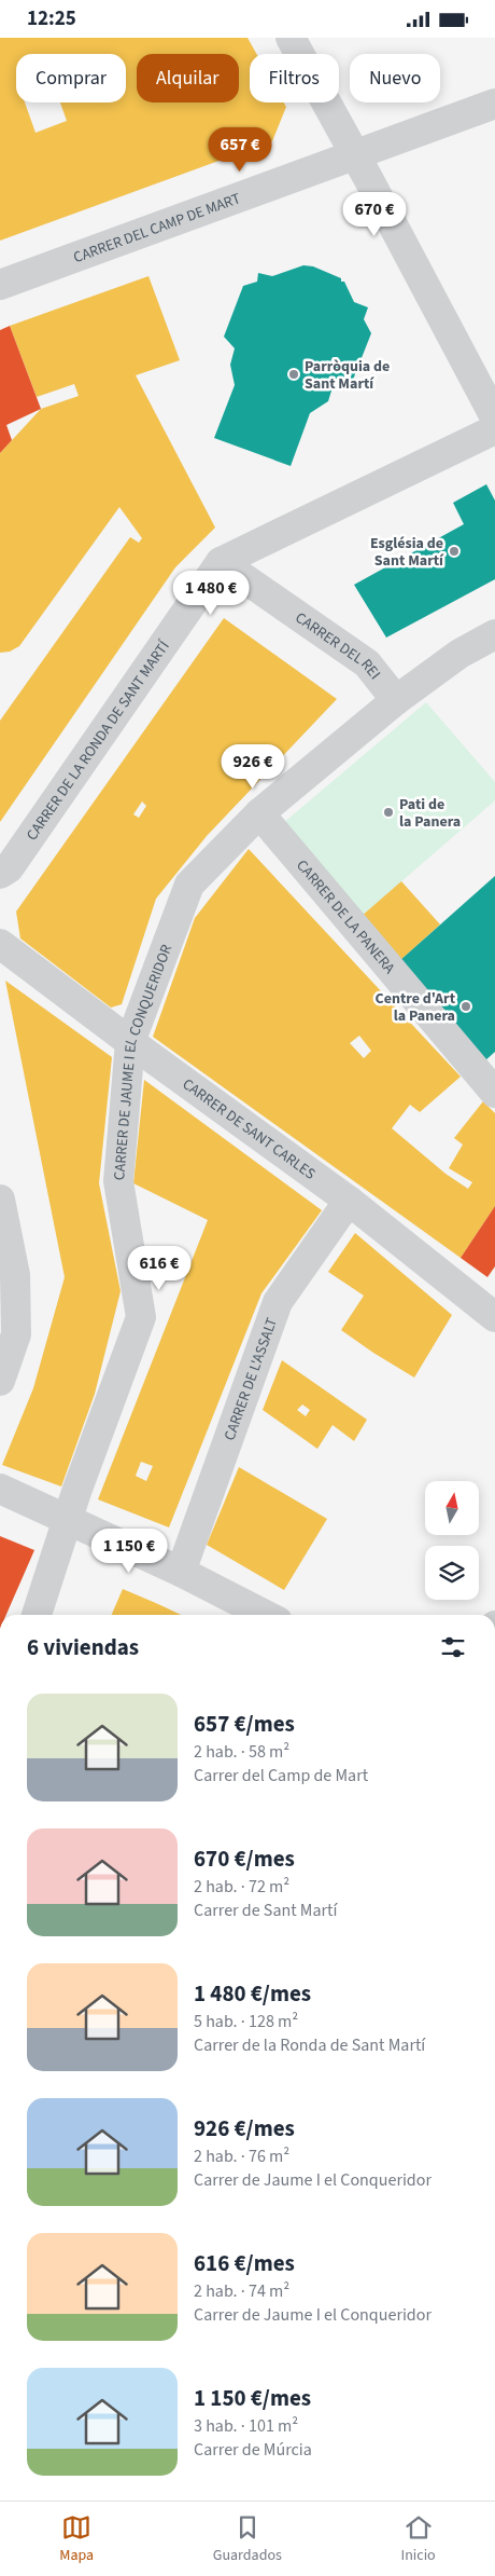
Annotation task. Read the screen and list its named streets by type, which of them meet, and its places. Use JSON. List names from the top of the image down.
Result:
{
  "streets": {
    "street": [
      "CARRER DEL CAMP DE MART",
      "CARRER DEL REI",
      "CARRER DE LA RONDA DE SANT MARTÍ",
      "CARRER DE LA PANERA",
      "CARRER DE JAUME I EL CONQUERIDOR",
      "CARRER DE SANT CARLES",
      "CARRER DE L'ASSALT"
    ]
  },
  "crossings": [
    ["CARRER DEL REI", "CARRER DE LA RONDA DE SANT MARTÍ"],
    ["CARRER DEL REI", "CARRER DE JAUME I EL CONQUERIDOR"],
    ["CARRER DE LA PANERA", "CARRER DE JAUME I EL CONQUERIDOR"],
    ["CARRER DE JAUME I EL CONQUERIDOR", "CARRER DE SANT CARLES"],
    ["CARRER DE SANT CARLES", "CARRER DE L'ASSALT"]
  ],
  "places": [
    "Parròquia de Sant Martí",
    "Església de Sant Martí",
    "Pati de la Panera",
    "Centre d'Art la Panera"
  ],
  "north": "top",
  "page": {
    "status": "12:25",
    "chip": [
      "Comprar",
      "Alquilar",
      "Filtros",
      "Nuevo"
    ],
    "price": [
      "657 €",
      "670 €",
      "1 480 €",
      "926 €",
      "616 €",
      "1 150 €"
    ],
    "heading": "6 viviendas",
    "list": [
      {
        "name": "657 €/mes",
        "note": "2 hab. · 58 m² · Carrer del Camp de Mart"
      },
      {
        "name": "670 €/mes",
        "note": "2 hab. · 72 m² · Carrer de Sant Martí"
      },
      {
        "name": "1 480 €/mes",
        "note": "5 hab. · 128 m² · Carrer de la Ronda de Sant Martí"
      },
      {
        "name": "926 €/mes",
        "note": "2 hab. · 76 m² · Carrer de Jaume I el Conqueridor"
      },
      {
        "name": "616 €/mes",
        "note": "2 hab. · 74 m² · Carrer de Jaume I el Conqueridor"
      },
      {
        "name": "1 150 €/mes",
        "note": "3 hab. · 101 m² · Carrer de Múrcia"
      }
    ],
    "tabs": ["Mapa", "Guardados", "Inicio"]
  }
}
